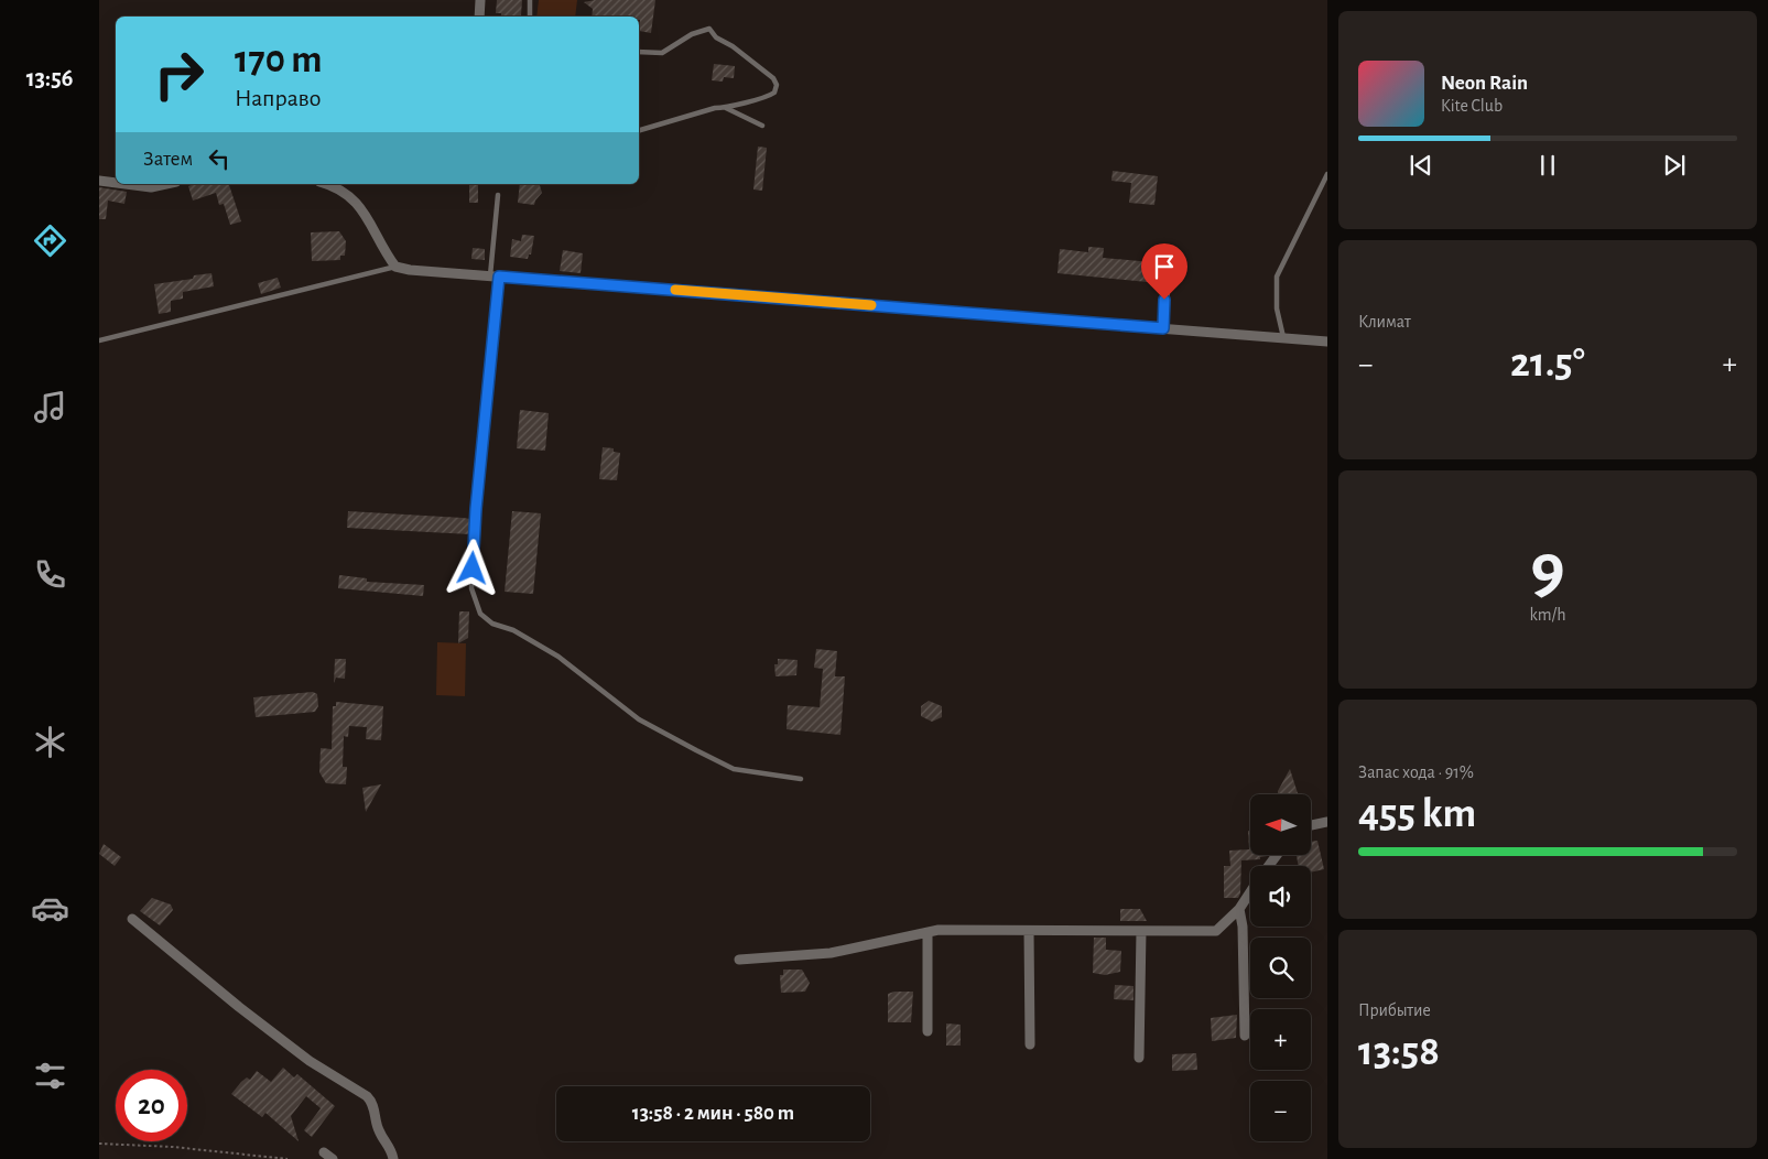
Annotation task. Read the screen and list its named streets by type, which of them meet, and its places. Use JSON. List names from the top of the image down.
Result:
{
  "north": "left",
  "page": {
    "tabs": "13:56",
    "turn": ["170 m", "Направо"],
    "song": ["Neon Rain", "Kite Club"],
    "then": "Затем",
    "tile": [
      "Климат",
      ["9", "km/h"],
      ["Запас хода · 91%", "455 km"],
      ["Прибытие", "13:58"]
    ],
    "heat": ["−", "21.5°", "+"],
    "map_buttons": ["+", "−"],
    "limit": "20",
    "trip": "13:58 · 2 мин · 580 m"
  }
}
